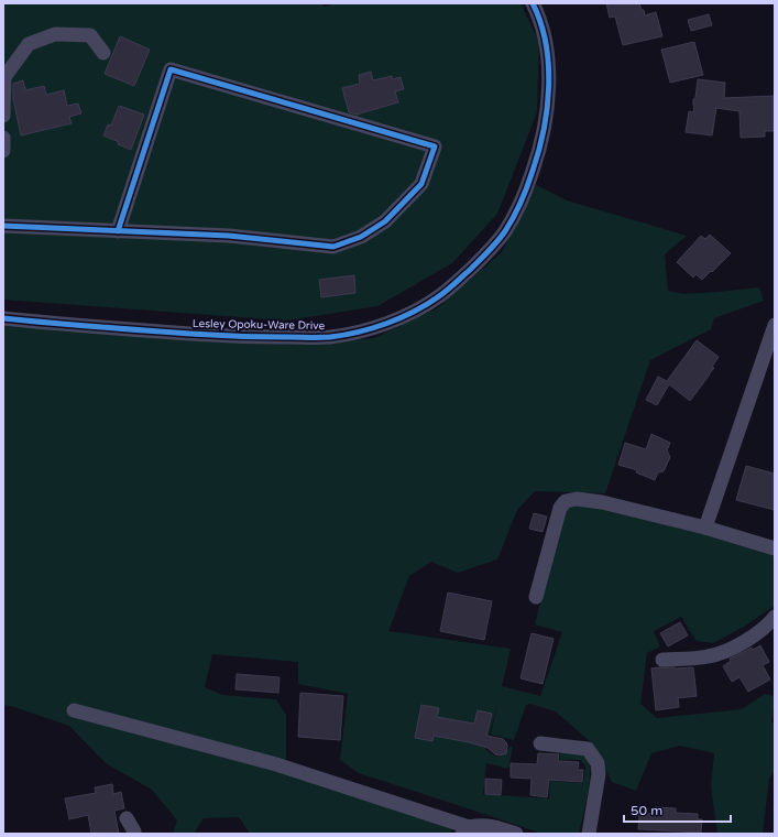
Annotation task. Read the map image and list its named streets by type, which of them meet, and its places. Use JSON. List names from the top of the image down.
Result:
{
  "streets": {
    "street": ["Lesley Opoku-Ware Drive"]
  },
  "scale_bar": "50 m"
}
